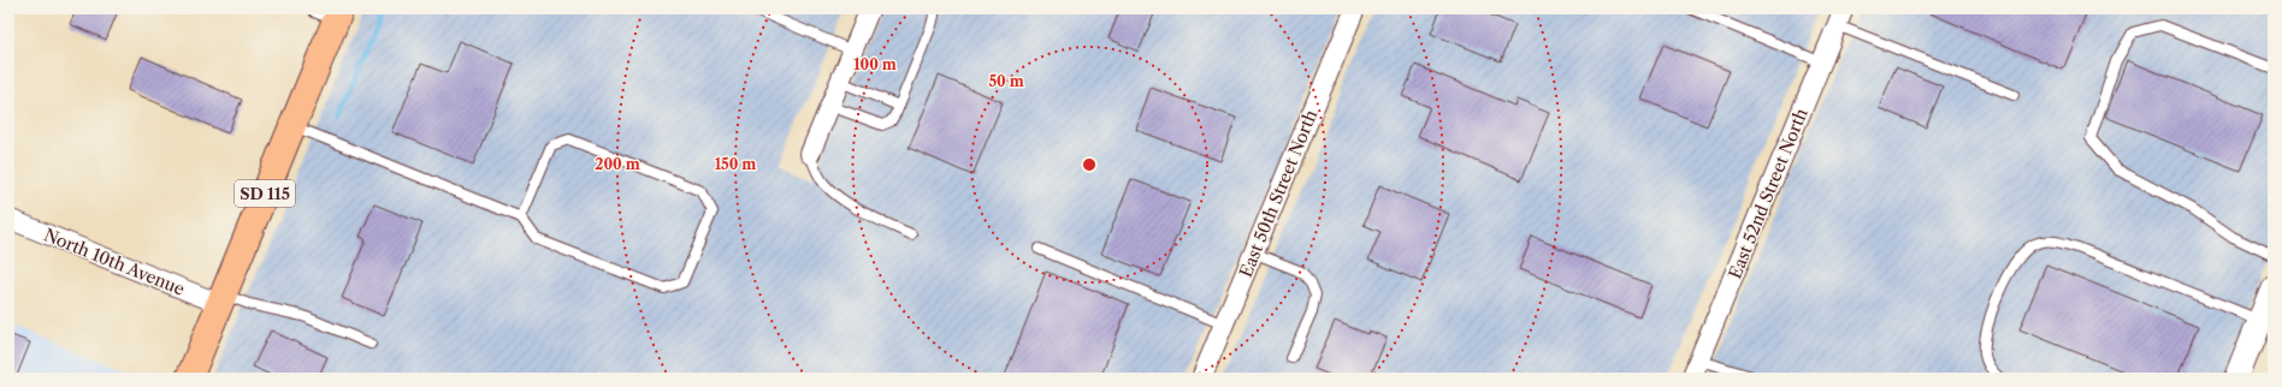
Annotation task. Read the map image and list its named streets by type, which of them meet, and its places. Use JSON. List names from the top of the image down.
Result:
{
  "streets": {
    "main road": ["SD 115"],
    "street": ["East 50th Street North", "East 52nd Street North", "North 10th Avenue"]
  },
  "crossings": [
    ["SD 115", "North 10th Avenue"]
  ],
  "rings": [
    "100 m",
    "50 m",
    "150 m",
    "200 m"
  ]
}
